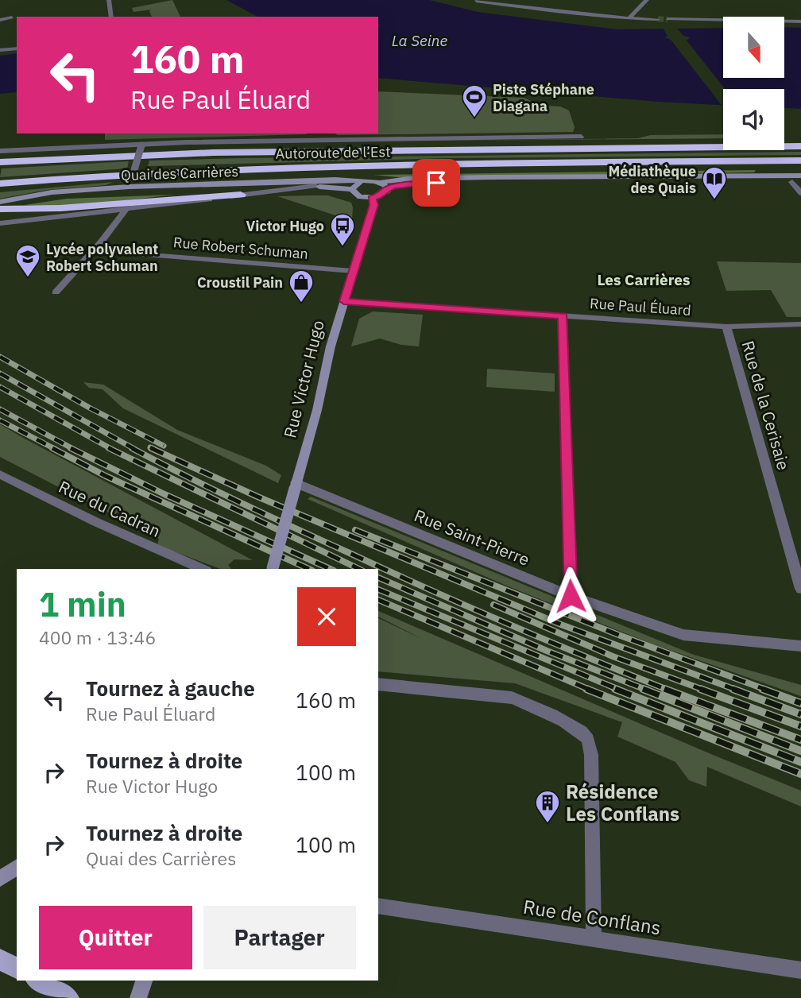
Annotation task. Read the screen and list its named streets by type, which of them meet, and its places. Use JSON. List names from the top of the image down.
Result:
{
  "streets": {
    "highway": ["Autoroute de l’Est"],
    "main road": ["Quai des Carrières", "Rue Victor Hugo"],
    "street": [
      "Rue Robert Schuman",
      "Rue Paul Éluard",
      "Rue de la Cerisaie",
      "Rue du Cadran",
      "Rue Saint-Pierre",
      "Rue de Conflans"
    ]
  },
  "crossings": [
    ["Quai des Carrières", "Rue Victor Hugo"],
    ["Rue Robert Schuman", "Rue Victor Hugo"],
    ["Rue Paul Éluard", "Rue Victor Hugo"],
    ["Rue Paul Éluard", "Rue de la Cerisaie"],
    ["Rue Victor Hugo", "Rue Saint-Pierre"]
  ],
  "districts": ["Les Carrières"],
  "water": ["La Seine"],
  "places": {
    "sports": ["Piste Stéphane Diagana"],
    "library": ["Médiathèque des Quais"],
    "bus stop": ["Victor Hugo"],
    "school or university": ["Lycée polyvalent Robert Schuman"],
    "shop": ["Croustil Pain"],
    "building": ["Résidence Les Conflans"]
  },
  "north": "bottom",
  "page": {
    "turn": ["160 m", "Rue Paul Éluard"],
    "heading": ["1 min", "400 m · 13:46"],
    "list": [
      {
        "name": "Tournez à gauche",
        "note": "Rue Paul Éluard",
        "value": "160 m"
      },
      {
        "name": "Tournez à droite",
        "note": "Rue Victor Hugo",
        "value": "100 m"
      },
      {
        "name": "Tournez à droite",
        "note": "Quai des Carrières",
        "value": "100 m"
      }
    ],
    "buttons": ["Quitter", "Partager"]
  }
}
